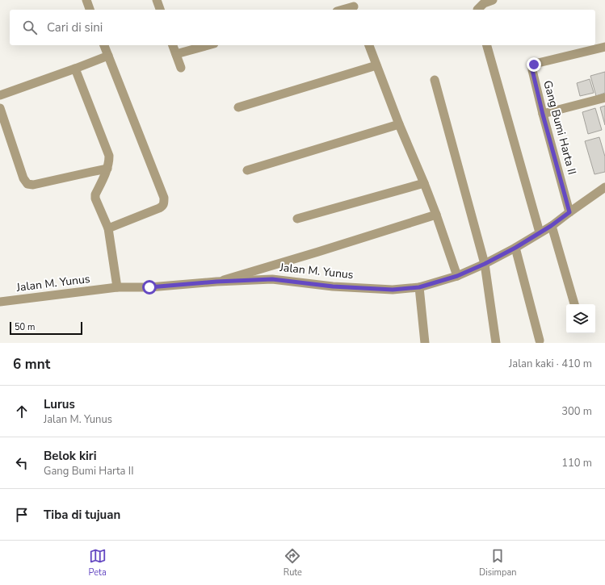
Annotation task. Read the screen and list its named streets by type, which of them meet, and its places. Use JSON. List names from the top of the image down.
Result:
{
  "streets": {
    "street": ["Gang Bumi Harta II", "Jalan M. Yunus"]
  },
  "crossings": [
    ["Gang Bumi Harta II", "Jalan M. Yunus"]
  ],
  "scale_bar": "50 m",
  "page": {
    "search": "Cari di sini",
    "scale": "50 m",
    "heading": ["6 mnt", "Jalan kaki · 410 m"],
    "list": [
      ["Lurus", "Jalan M. Yunus", "300 m"],
      ["Belok kiri", "Gang Bumi Harta II", "110 m"],
      "Tiba di tujuan"
    ],
    "nav": ["Peta", "Rute", "Disimpan"]
  }
}
